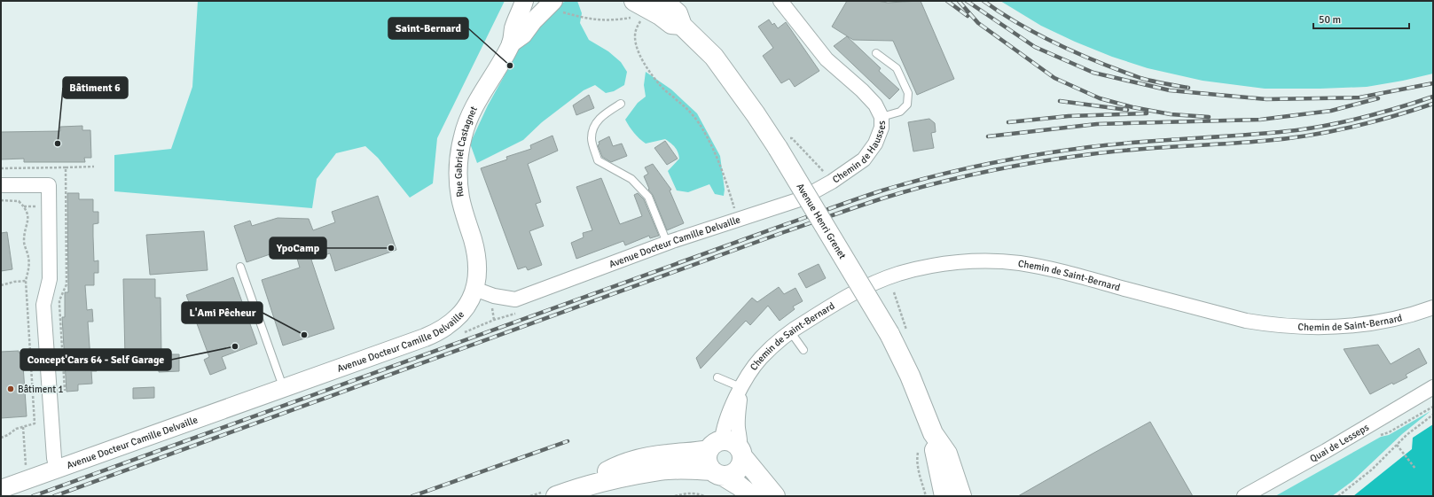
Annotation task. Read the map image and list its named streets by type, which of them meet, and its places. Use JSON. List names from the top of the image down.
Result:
{
  "streets": {
    "main road": ["Avenue Henri Grenet"],
    "street": [
      "Chemin de Hausses",
      "Rue Gabriel Castagnet",
      "Avenue Docteur Camille Delvaille",
      "Chemin de Saint-Bernard",
      "Quai de Lesseps"
    ]
  },
  "crossings": [
    ["Chemin de Hausses", "Avenue Docteur Camille Delvaille"],
    ["Rue Gabriel Castagnet", "Avenue Docteur Camille Delvaille"]
  ],
  "places": [
    "Saint-Bernard",
    "Bâtiment 6",
    "YpoCamp",
    "L'Ami Pêcheur",
    "Concept'Cars 64 - Self Garage",
    "Bâtiment 1"
  ],
  "scale_bar": "50 m"
}
